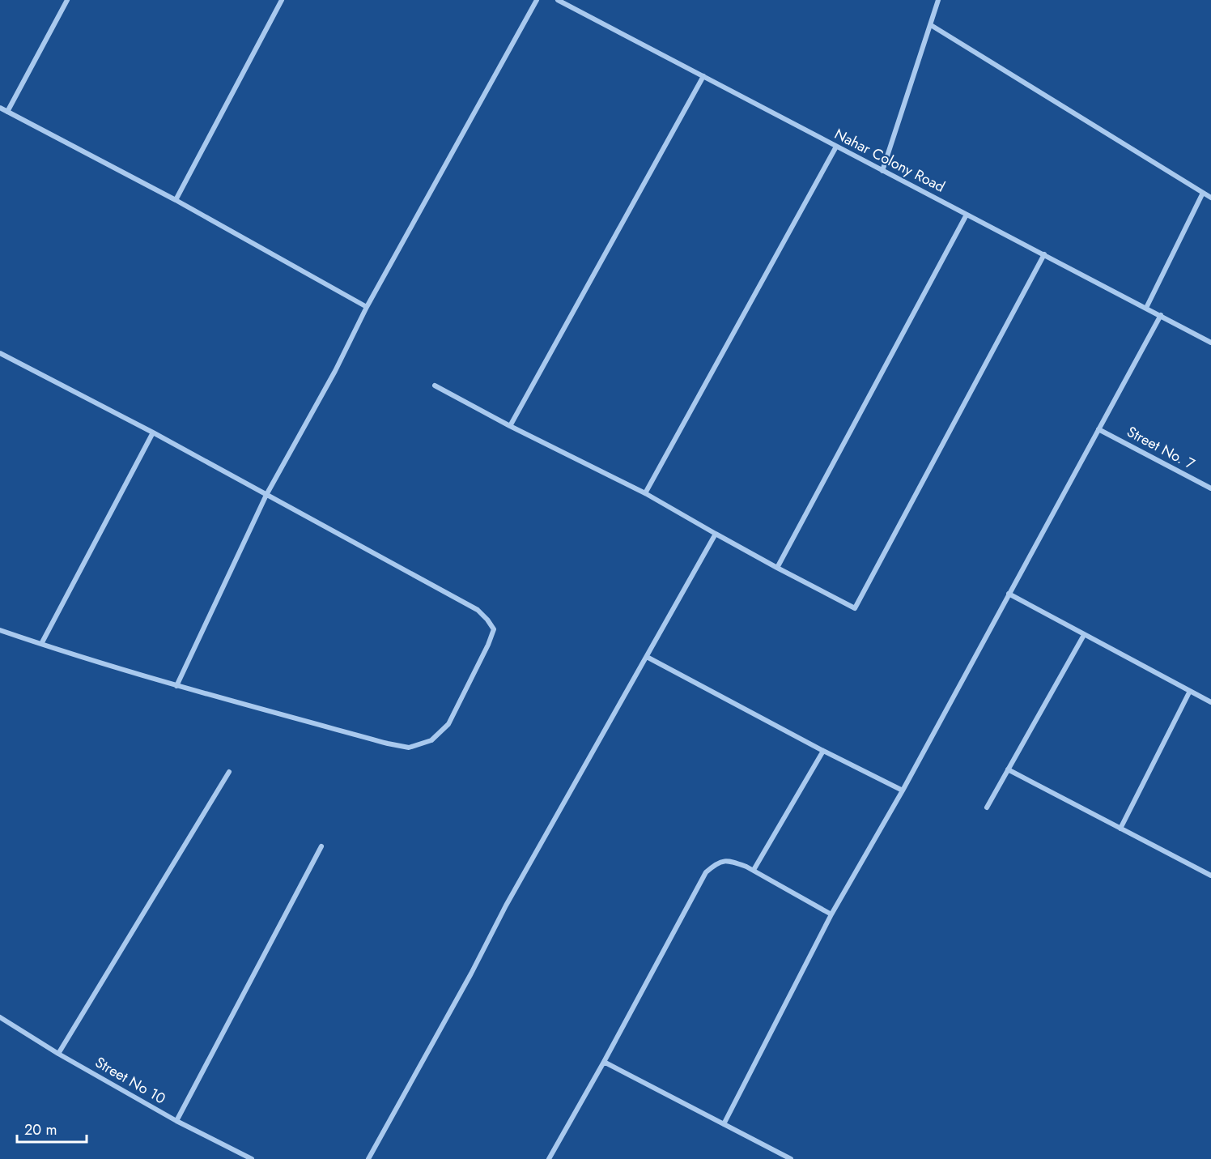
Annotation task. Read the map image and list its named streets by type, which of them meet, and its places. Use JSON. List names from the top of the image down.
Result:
{
  "streets": {
    "street": ["Nahar Colony Road", "Street No. 7", "Street No 10"]
  },
  "scale_bar": "20 m"
}
